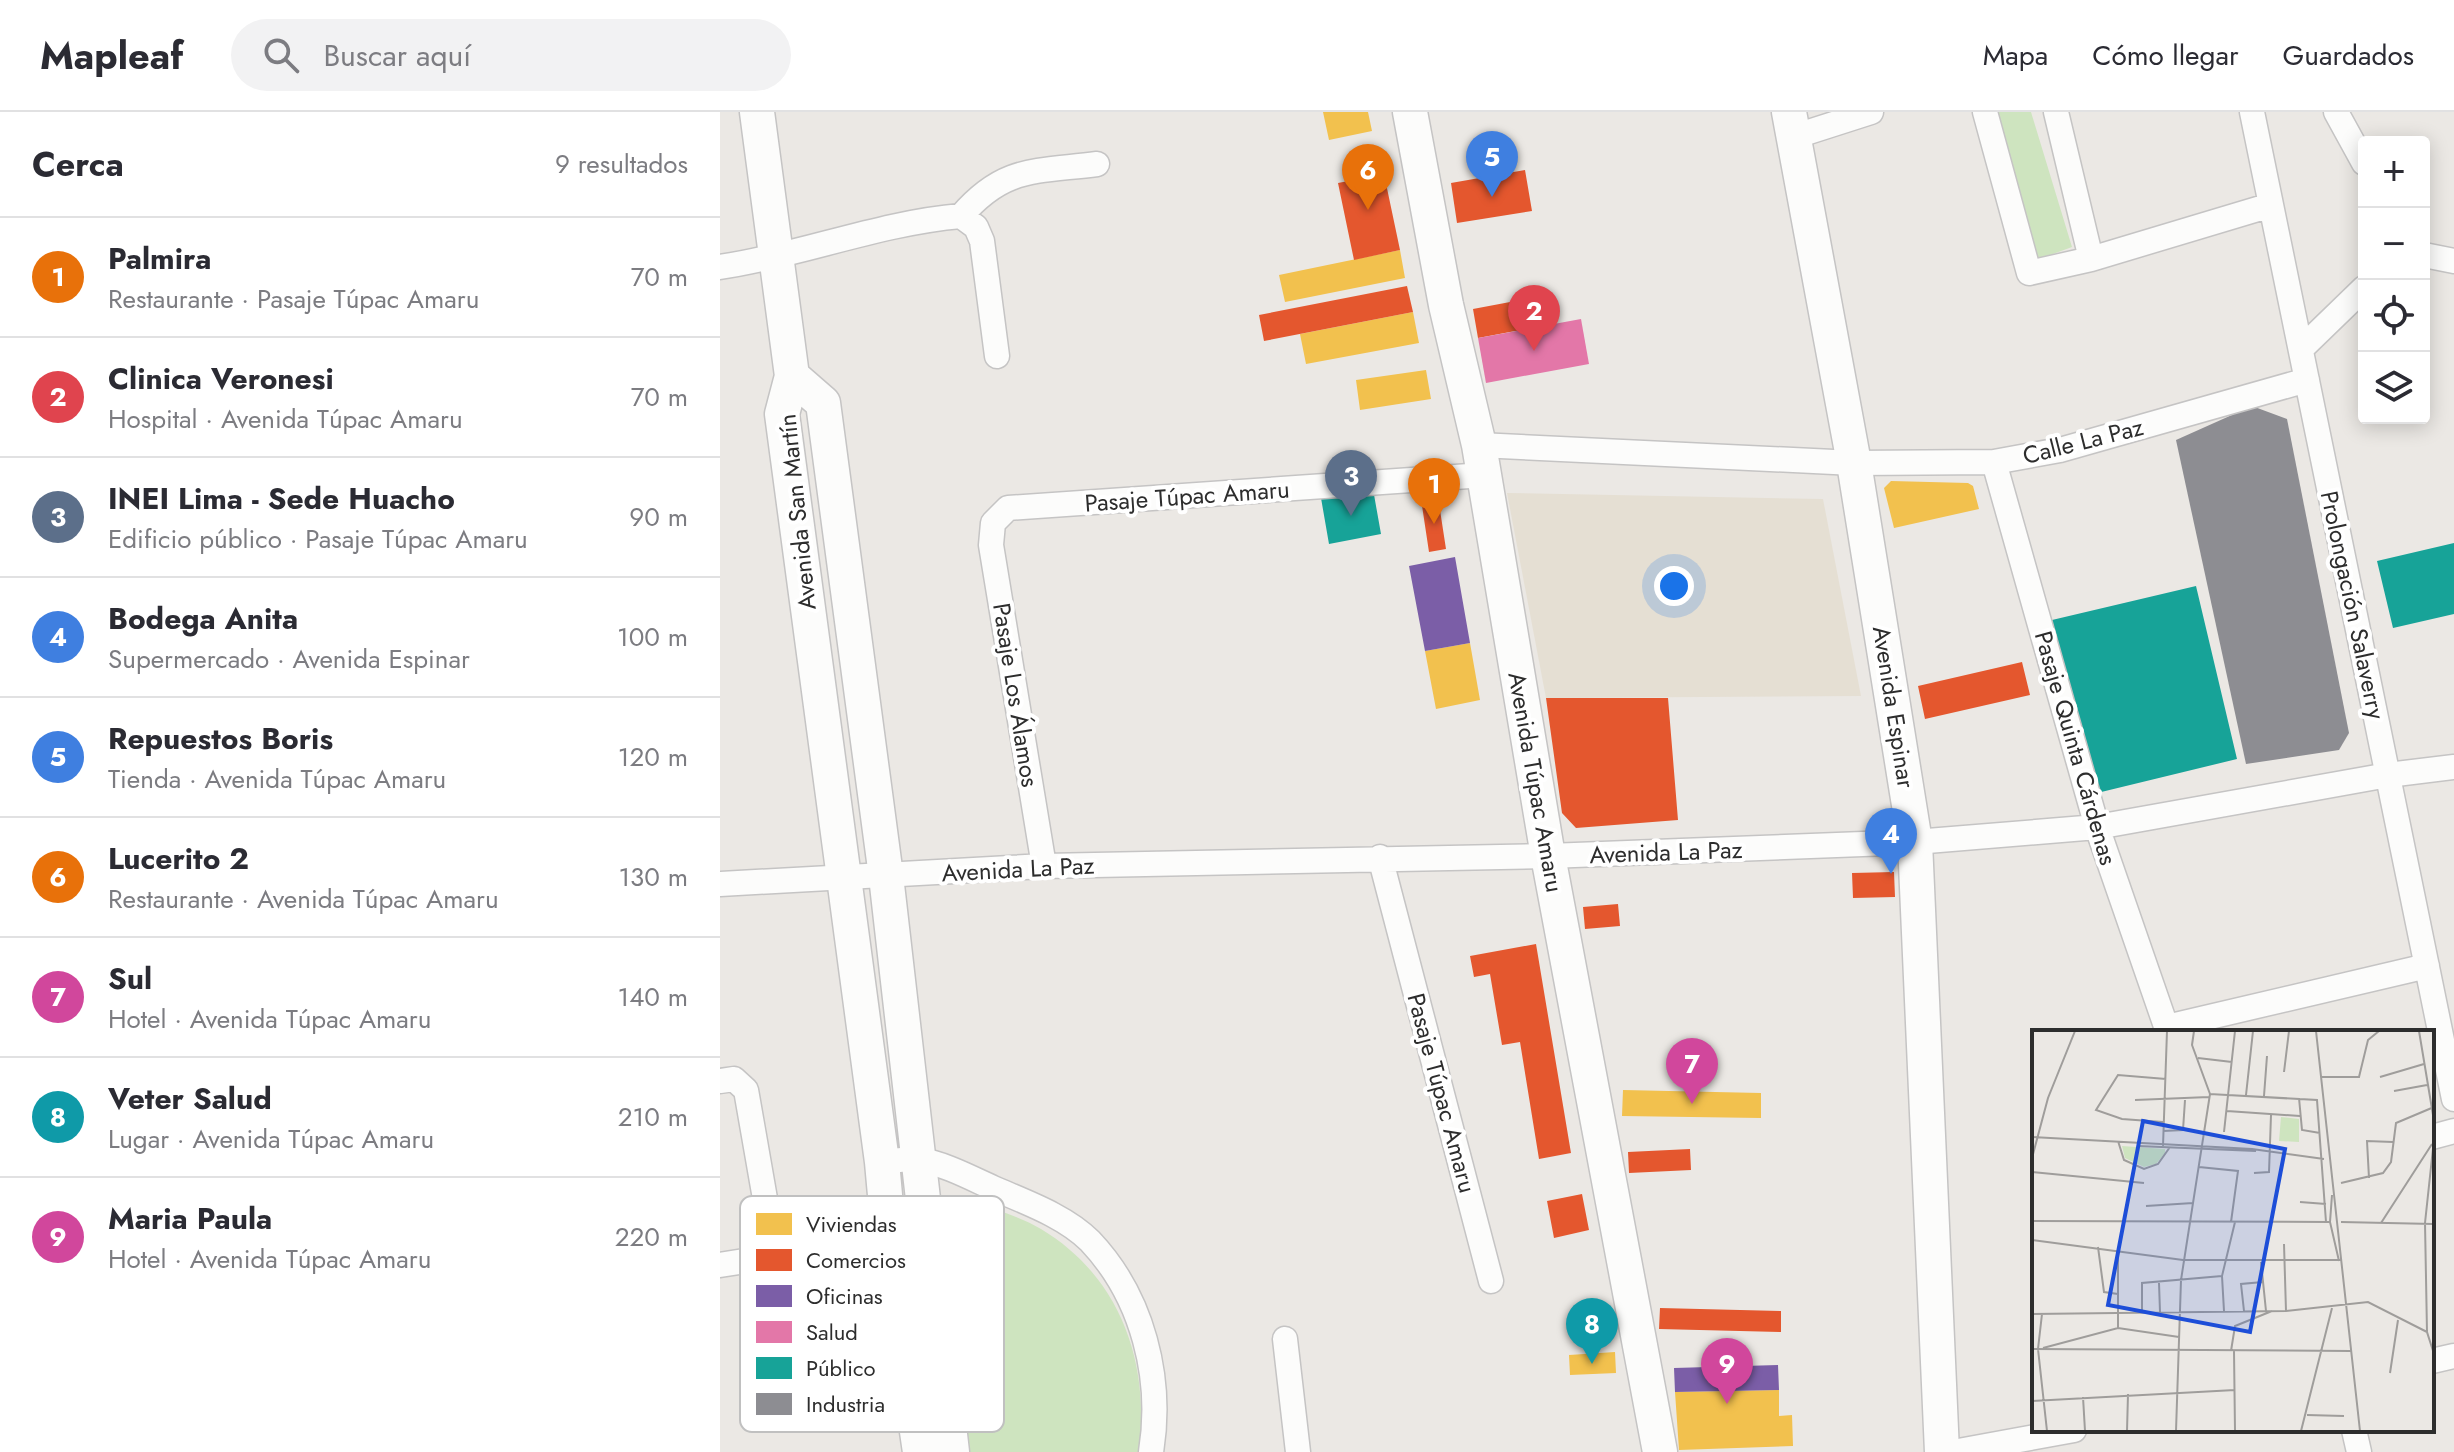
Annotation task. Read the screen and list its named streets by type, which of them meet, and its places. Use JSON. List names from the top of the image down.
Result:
{
  "streets": {
    "street": [
      "Calle La Paz",
      "Pasaje Túpac Amaru",
      "Avenida San Martín",
      "Prolongación Salaverry",
      "Pasaje Los Álamos",
      "Avenida Espinar",
      "Pasaje Quinta Cárdenas",
      "Avenida Túpac Amaru",
      "Avenida La Paz"
    ]
  },
  "crossings": [
    ["Calle La Paz", "Pasaje Túpac Amaru"],
    ["Calle La Paz", "Prolongación Salaverry"],
    ["Calle La Paz", "Avenida Espinar"],
    ["Calle La Paz", "Pasaje Quinta Cárdenas"],
    ["Pasaje Túpac Amaru", "Pasaje Los Álamos"],
    ["Pasaje Túpac Amaru", "Avenida Espinar"],
    ["Pasaje Túpac Amaru", "Avenida Túpac Amaru"],
    ["Pasaje Túpac Amaru", "Avenida La Paz"],
    ["Avenida San Martín", "Avenida La Paz"],
    ["Prolongación Salaverry", "Avenida La Paz"],
    ["Pasaje Los Álamos", "Avenida La Paz"],
    ["Avenida Espinar", "Avenida La Paz"],
    ["Pasaje Quinta Cárdenas", "Avenida La Paz"],
    ["Avenida Túpac Amaru", "Avenida La Paz"]
  ],
  "legend": [
    "Viviendas",
    "Comercios",
    "Oficinas",
    "Salud",
    "Público",
    "Industria"
  ],
  "page": {
    "header": "Mapleaf",
    "search": "Buscar aquí",
    "nav": ["Mapa", "Cómo llegar", "Guardados"],
    "heading": ["Cerca", "9 resultados"],
    "pins": [
      "5",
      "6",
      "2",
      "3",
      "1",
      "4",
      "7",
      "8",
      "9"
    ],
    "map_buttons": ["+", "−"],
    "list": [
      {
        "mark": "1",
        "name": "Palmira",
        "note": "Restaurante · Pasaje Túpac Amaru",
        "value": "70 m"
      },
      {
        "mark": "2",
        "name": "Clinica Veronesi",
        "note": "Hospital · Avenida Túpac Amaru",
        "value": "70 m"
      },
      {
        "mark": "3",
        "name": "INEI Lima - Sede Huacho",
        "note": "Edificio público · Pasaje Túpac Amaru",
        "value": "90 m"
      },
      {
        "mark": "4",
        "name": "Bodega Anita",
        "note": "Supermercado · Avenida Espinar",
        "value": "100 m"
      },
      {
        "mark": "5",
        "name": "Repuestos Boris",
        "note": "Tienda · Avenida Túpac Amaru",
        "value": "120 m"
      },
      {
        "mark": "6",
        "name": "Lucerito 2",
        "note": "Restaurante · Avenida Túpac Amaru",
        "value": "130 m"
      },
      {
        "mark": "7",
        "name": "Sul",
        "note": "Hotel · Avenida Túpac Amaru",
        "value": "140 m"
      },
      {
        "mark": "8",
        "name": "Veter Salud",
        "note": "Lugar · Avenida Túpac Amaru",
        "value": "210 m"
      },
      {
        "mark": "9",
        "name": "Maria Paula",
        "note": "Hotel · Avenida Túpac Amaru",
        "value": "220 m"
      }
    ]
  }
}
